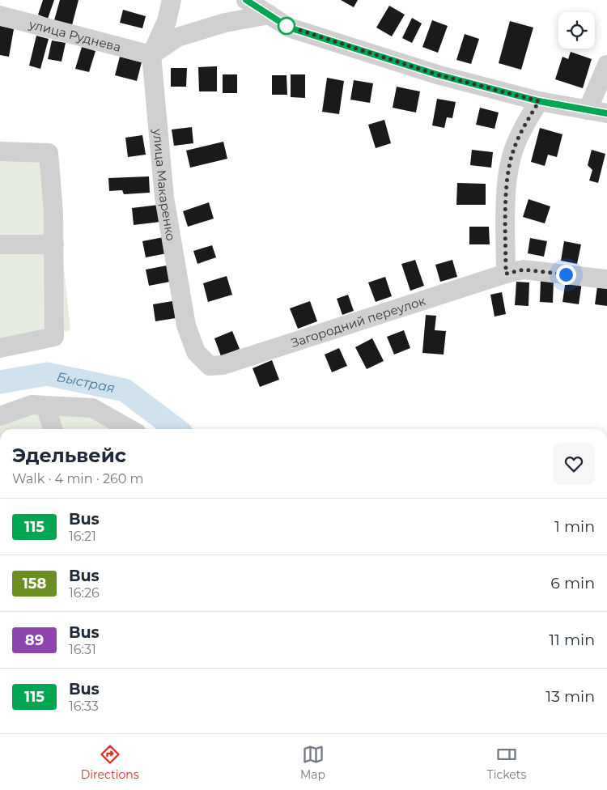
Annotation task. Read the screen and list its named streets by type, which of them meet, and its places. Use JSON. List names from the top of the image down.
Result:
{
  "streets": {
    "street": ["улица Руднева", "улица Макаренко", "Загородний переулок"]
  },
  "crossings": [
    ["улица Руднева", "улица Макаренко"],
    ["улица Макаренко", "Загородний переулок"]
  ],
  "water": ["Быстрая"],
  "lines": ["bus line 115"],
  "page": {
    "heading": ["Эдельвейс", "Walk · 4 min · 260 m"],
    "list": [
      {
        "mark": "115",
        "name": "Bus",
        "note": "16:21",
        "value": "1 min"
      },
      {
        "mark": "158",
        "name": "Bus",
        "note": "16:26",
        "value": "6 min"
      },
      {
        "mark": "89",
        "name": "Bus",
        "note": "16:31",
        "value": "11 min"
      },
      {
        "mark": "115",
        "name": "Bus",
        "note": "16:33",
        "value": "13 min"
      }
    ],
    "tabs": ["Directions", "Map", "Tickets"]
  }
}
